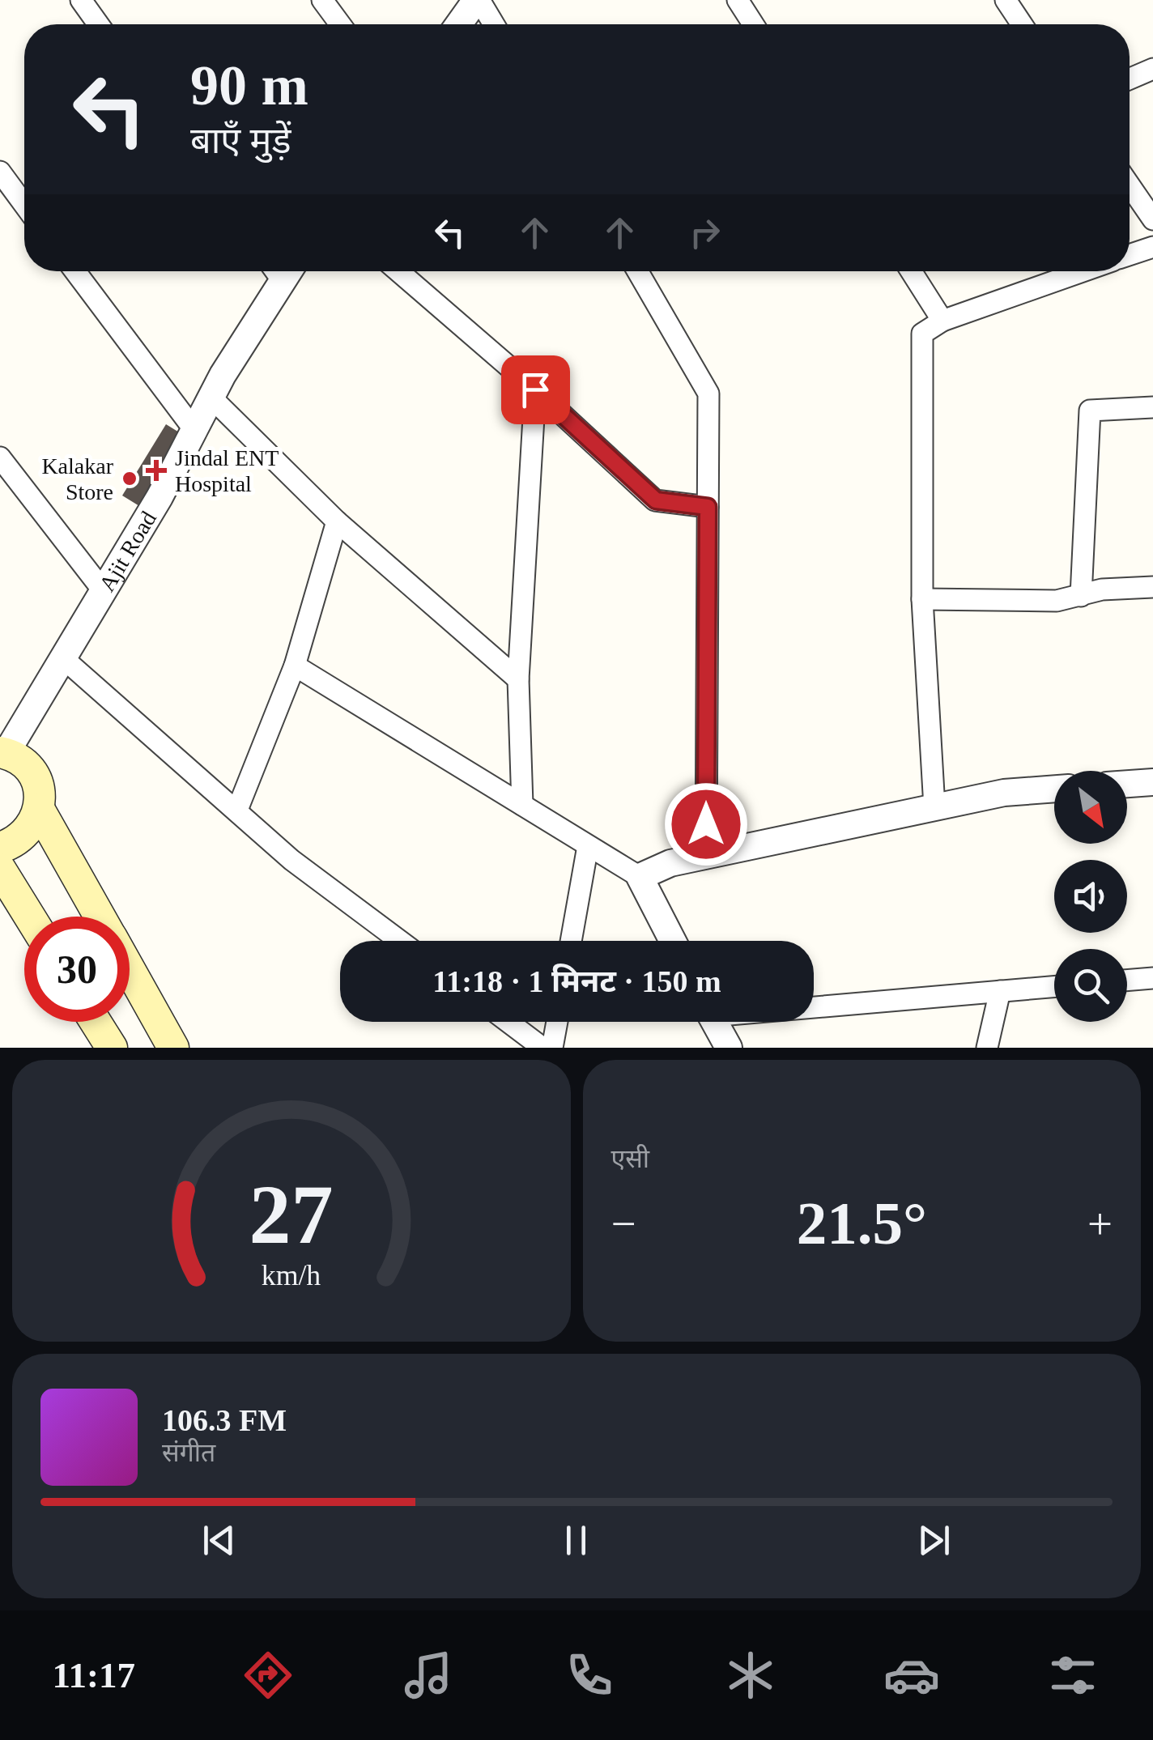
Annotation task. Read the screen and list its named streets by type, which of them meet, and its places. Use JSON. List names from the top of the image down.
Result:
{
  "streets": {
    "street": ["Ajit Road"]
  },
  "places": {
    "health": ["Jindal ENT Hospital"],
    "other": ["Kalakar Store"]
  },
  "north": "bottom right",
  "page": {
    "turn": ["90 m", "बाएँ मुड़ें"],
    "limit": "30",
    "trip": "11:18 · 1 मिनट · 150 m",
    "tile": "एसी",
    "heat": ["−", "21.5°", "+"],
    "song": ["106.3 FM", "संगीत"],
    "tabs": "11:17",
    "gauge": ["27", "km/h"]
  }
}
